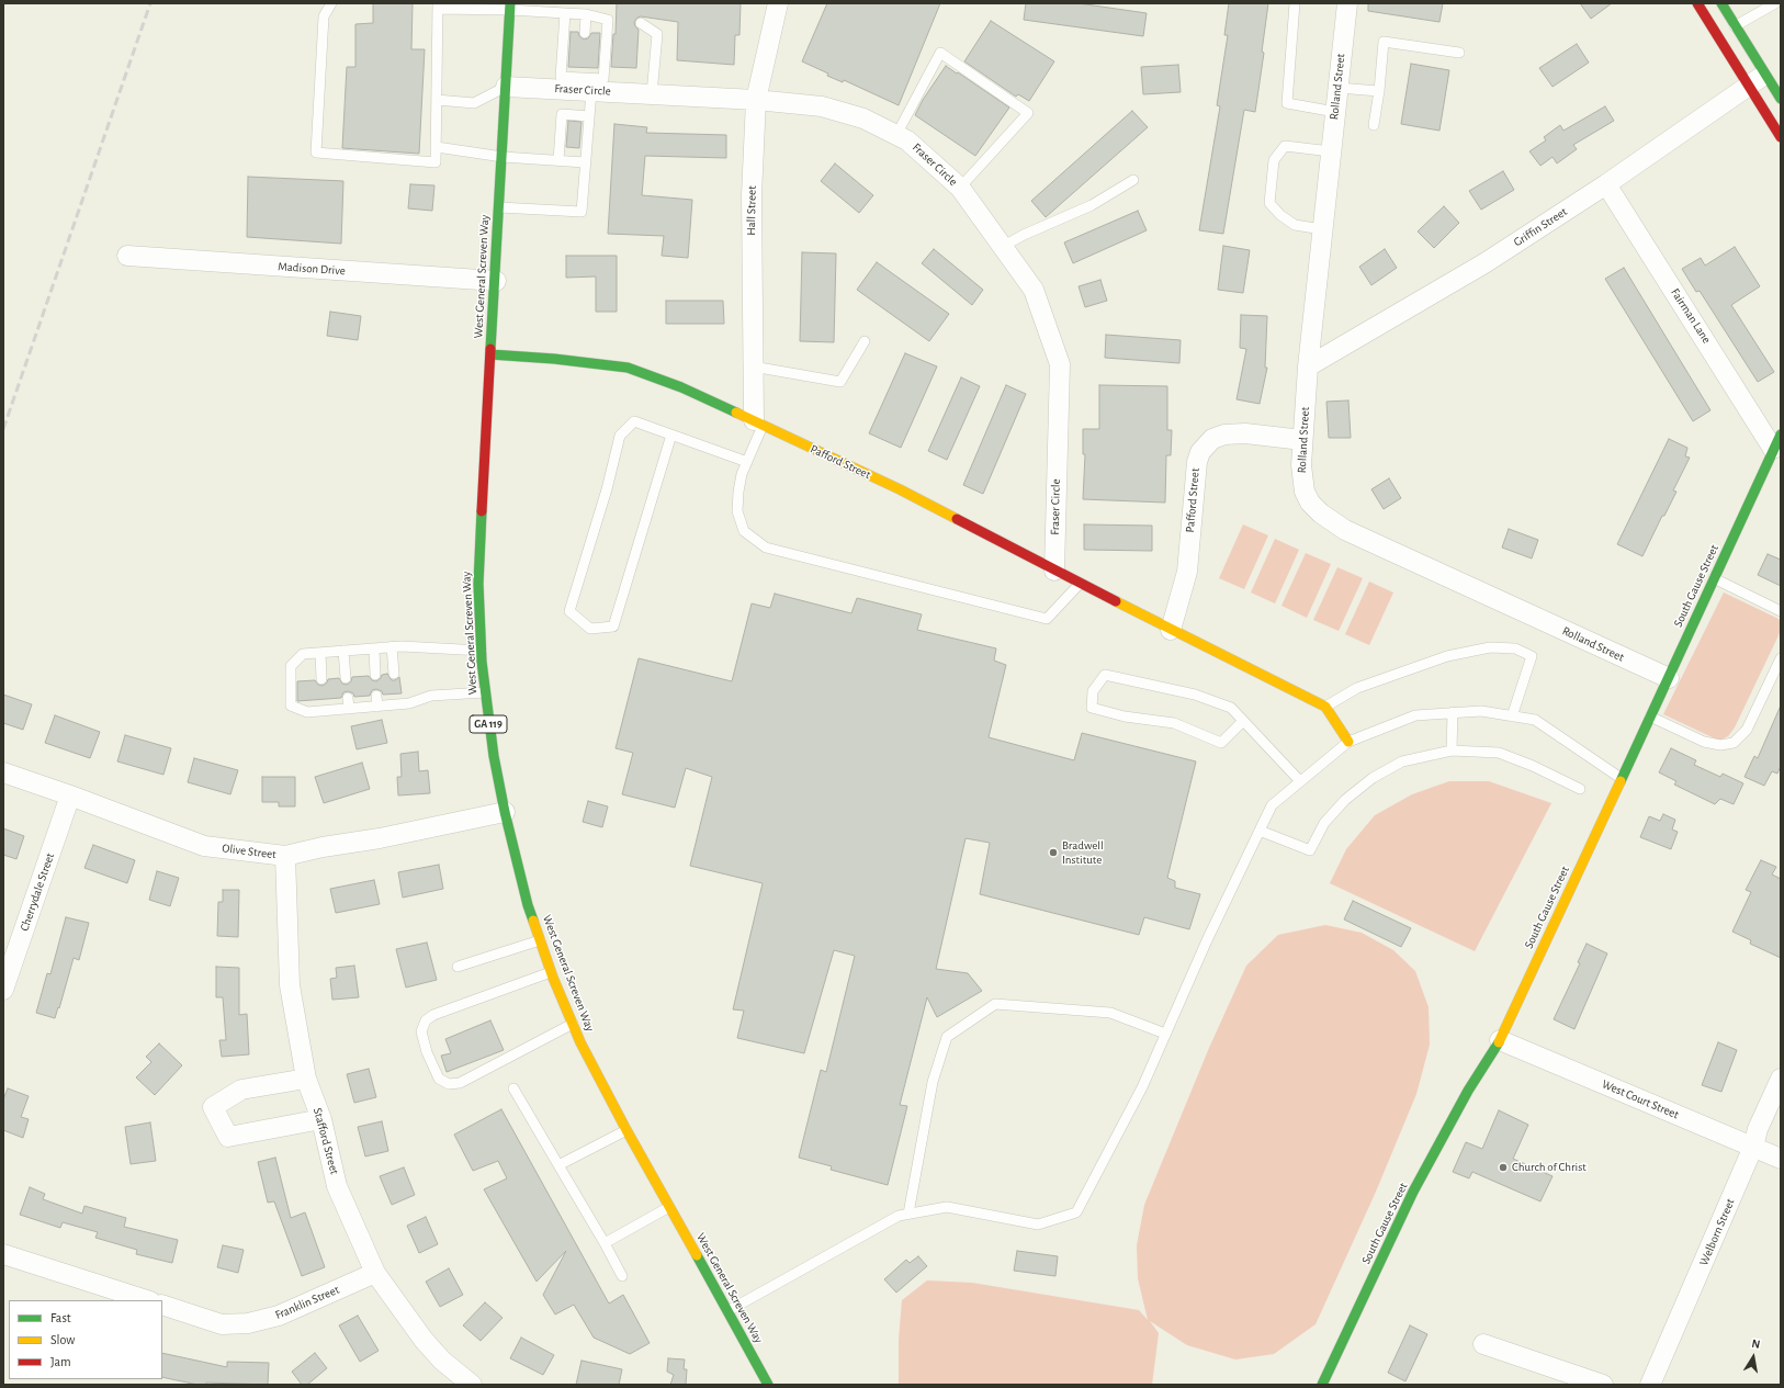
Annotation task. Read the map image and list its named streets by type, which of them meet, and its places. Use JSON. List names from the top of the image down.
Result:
{
  "streets": {
    "street": [
      "Rolland Street",
      "Fraser Circle",
      "Hall Street",
      "Griffin Street",
      "Madison Drive",
      "West General Screven Way",
      "Fairman Lane",
      "Pafford Street",
      "South Gause Street",
      "GA 119",
      "Olive Street",
      "Cherrydale Street",
      "West Court Street",
      "Stafford Street",
      "Welborn Street",
      "Franklin Street"
    ]
  },
  "crossings": [
    ["Rolland Street", "Griffin Street"],
    ["Rolland Street", "Pafford Street"],
    ["Rolland Street", "South Gause Street"],
    ["Fraser Circle", "Hall Street"],
    ["Fraser Circle", "West General Screven Way"],
    ["Fraser Circle", "Pafford Street"],
    ["Hall Street", "Pafford Street"],
    ["Griffin Street", "Fairman Lane"],
    ["Madison Drive", "West General Screven Way"],
    ["West General Screven Way", "Pafford Street"],
    ["West General Screven Way", "Olive Street"],
    ["Fairman Lane", "South Gause Street"],
    ["South Gause Street", "West Court Street"],
    ["Olive Street", "Cherrydale Street"],
    ["Olive Street", "Stafford Street"],
    ["West Court Street", "Welborn Street"],
    ["Stafford Street", "Franklin Street"]
  ],
  "places": ["Bradwell Institute", "Church of Christ"],
  "legend": ["Fast", "Slow", "Jam"],
  "north": "top"
}
